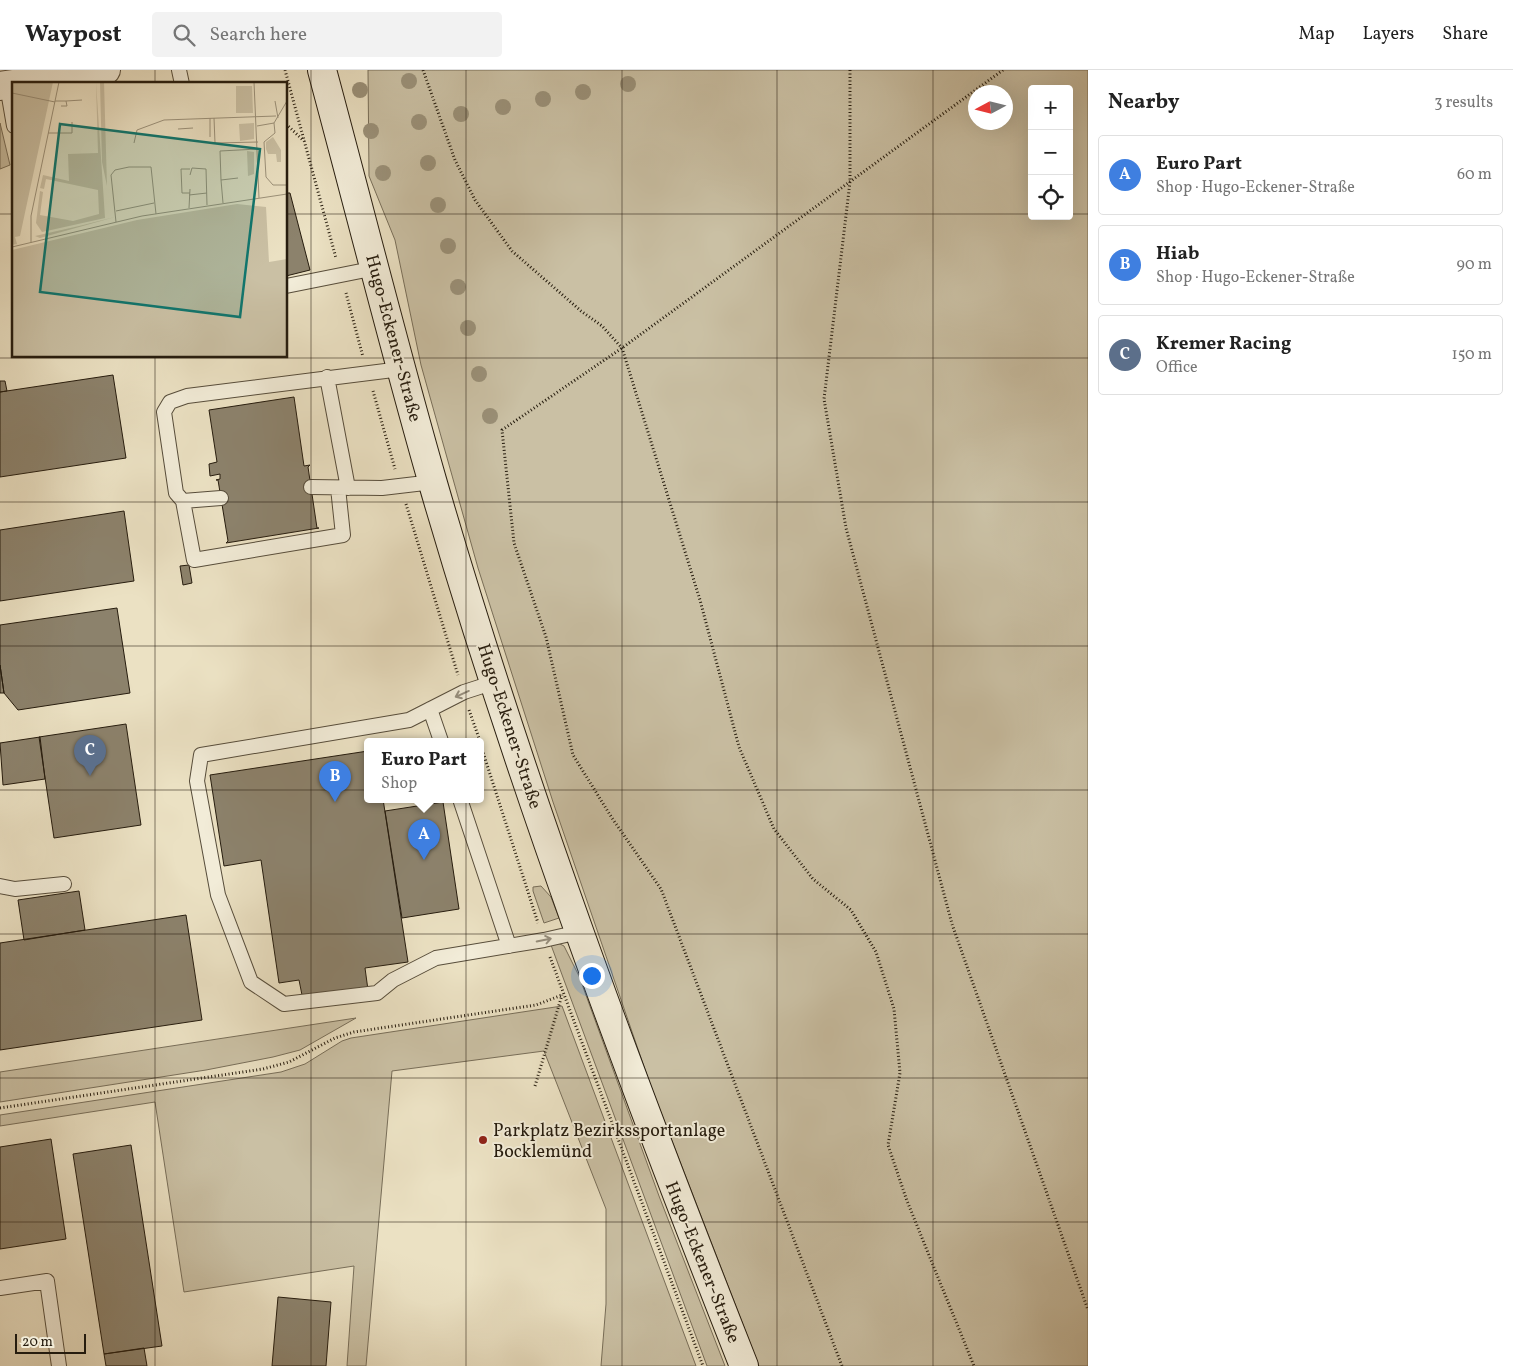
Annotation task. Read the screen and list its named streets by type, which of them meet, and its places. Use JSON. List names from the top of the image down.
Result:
{
  "streets": {
    "main road": ["Hugo-Eckener-Straße"]
  },
  "places": ["Parkplatz Bezirkssportanlage Bocklemünd"],
  "scale_bar": "20 m",
  "north": "left",
  "page": {
    "header": "Waypost",
    "search": "Search here",
    "nav": ["Map", "Layers", "Share"],
    "heading": ["Nearby", "3 results"],
    "map_buttons": ["+", "−"],
    "list": [
      {
        "mark": "A",
        "name": "Euro Part",
        "note": "Shop · Hugo-Eckener-Straße",
        "value": "60 m"
      },
      {
        "mark": "B",
        "name": "Hiab",
        "note": "Shop · Hugo-Eckener-Straße",
        "value": "90 m"
      },
      {
        "mark": "C",
        "name": "Kremer Racing",
        "note": "Office",
        "value": "150 m"
      }
    ],
    "pins": ["C", "B", "A"],
    "popup": ["Euro Part", "Shop"],
    "scale": "20 m"
  }
}
